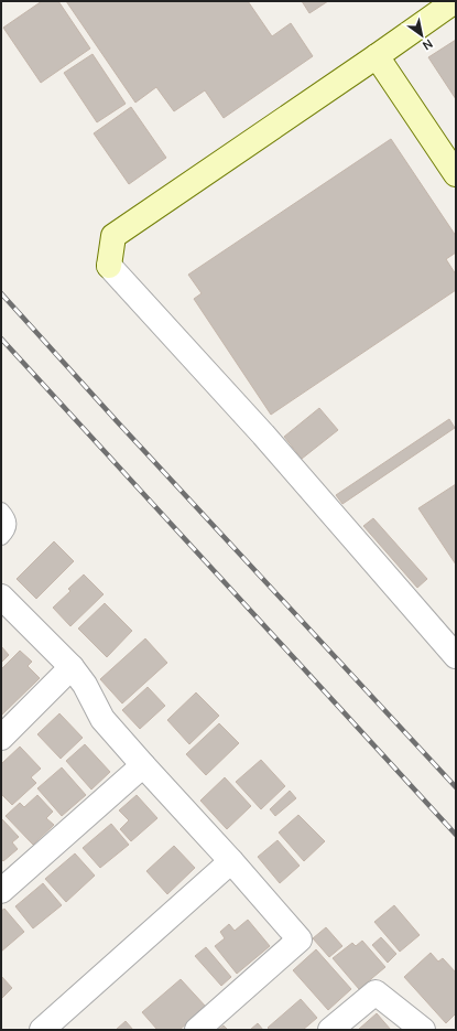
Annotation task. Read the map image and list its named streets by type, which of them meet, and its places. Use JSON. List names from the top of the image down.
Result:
{
  "north": "bottom right"
}
